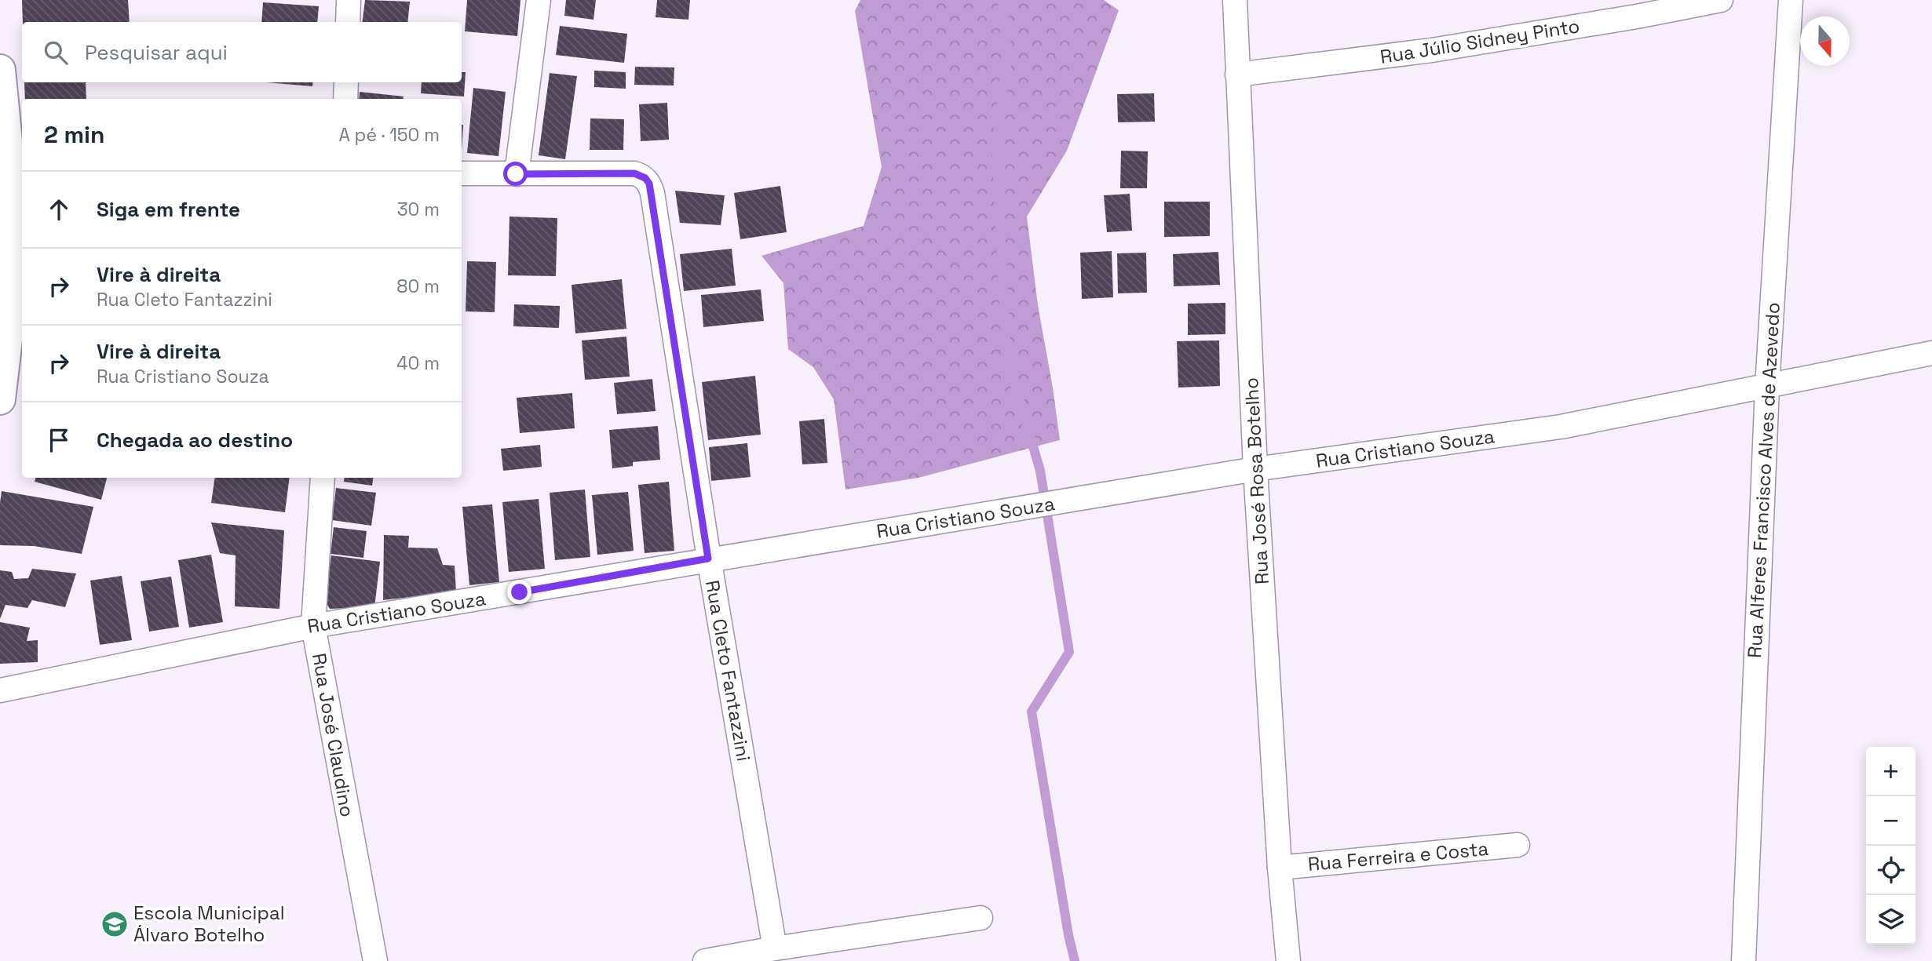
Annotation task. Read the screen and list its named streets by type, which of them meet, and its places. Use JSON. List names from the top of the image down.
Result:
{
  "streets": {
    "street": [
      "Rua Júlio Sidney Pinto",
      "Rua Cristiano Souza",
      "Rua Alferes Francisco Alves de Azevedo",
      "Rua José Rosa Botelho",
      "Rua Cleto Fantazzini",
      "Rua José Claudino",
      "Rua Ferreira e Costa"
    ]
  },
  "crossings": [
    ["Rua Júlio Sidney Pinto", "Rua José Rosa Botelho"],
    ["Rua Cristiano Souza", "Rua Alferes Francisco Alves de Azevedo"],
    ["Rua Cristiano Souza", "Rua José Rosa Botelho"],
    ["Rua Cristiano Souza", "Rua Cleto Fantazzini"],
    ["Rua Cristiano Souza", "Rua José Claudino"],
    ["Rua José Rosa Botelho", "Rua Ferreira e Costa"]
  ],
  "places": {
    "school or university": ["Escola Municipal Álvaro Botelho"]
  },
  "north": "bottom",
  "page": {
    "search": "Pesquisar aqui",
    "heading": ["2 min", "A pé · 150 m"],
    "list": [
      ["Siga em frente", "30 m"],
      ["Vire à direita", "Rua Cleto Fantazzini", "80 m"],
      ["Vire à direita", "Rua Cristiano Souza", "40 m"],
      "Chegada ao destino"
    ],
    "map_buttons": ["+", "−"]
  }
}
